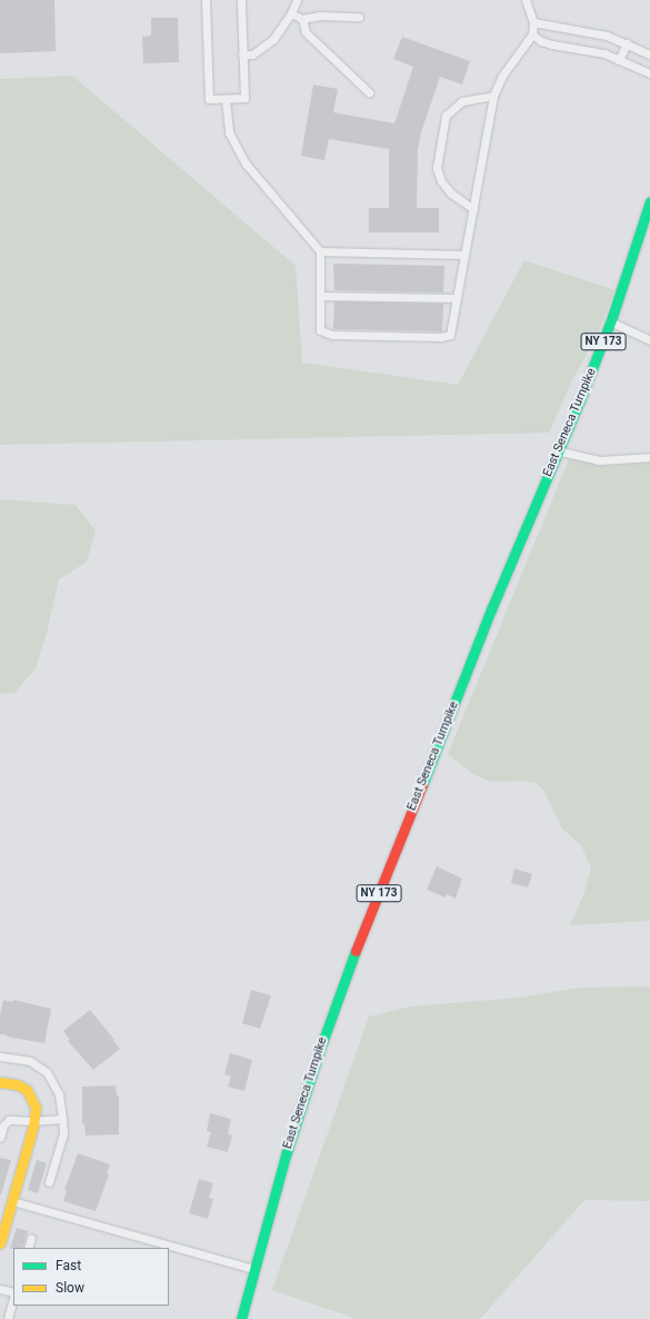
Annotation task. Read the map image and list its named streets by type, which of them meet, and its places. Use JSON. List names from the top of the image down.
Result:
{
  "streets": {
    "main road": ["NY 173", "East Seneca Turnpike"]
  },
  "legend": ["Fast", "Slow"]
}
